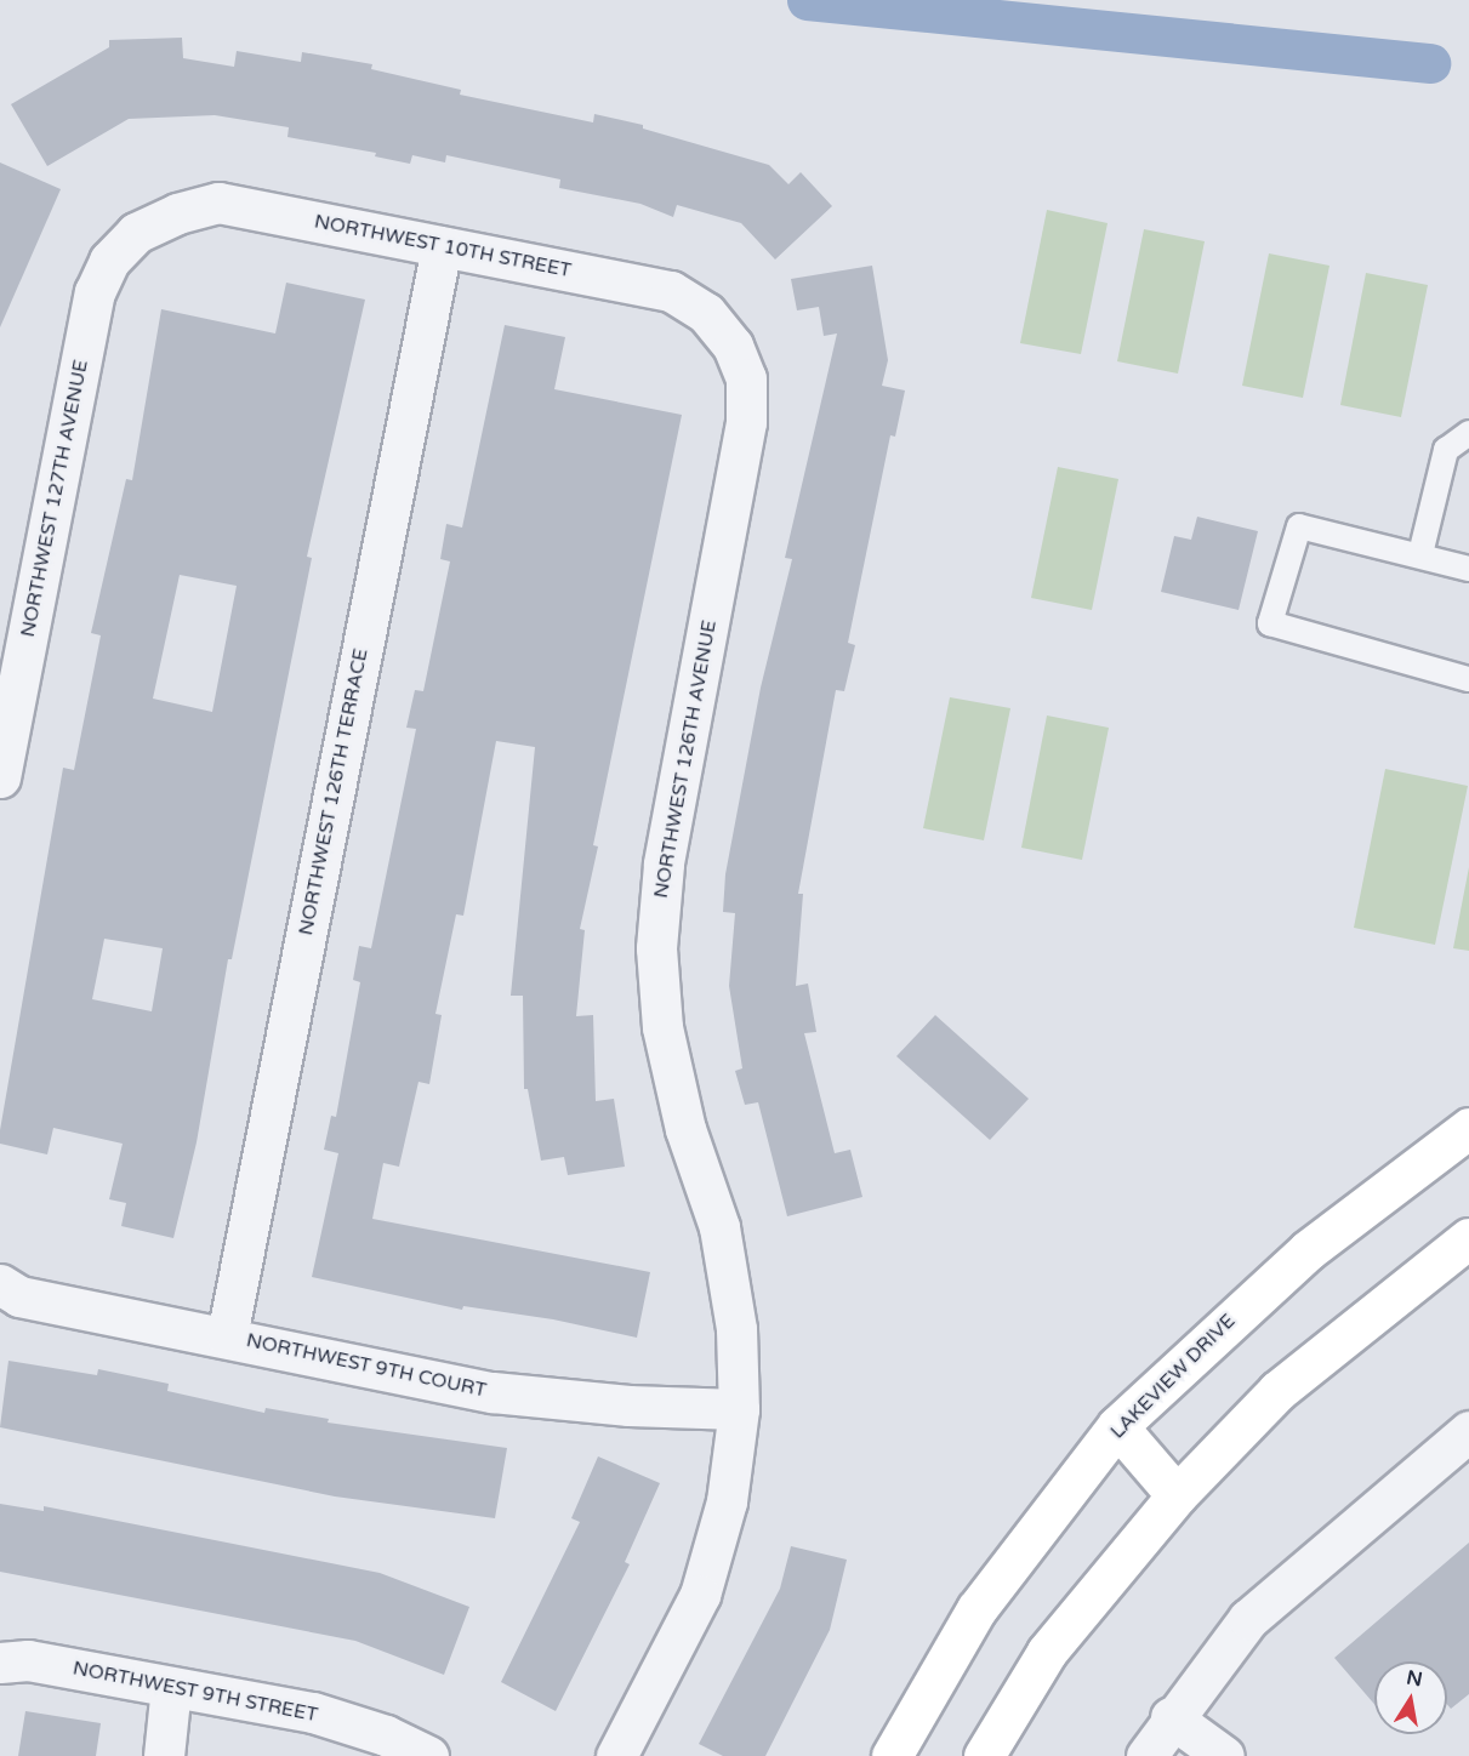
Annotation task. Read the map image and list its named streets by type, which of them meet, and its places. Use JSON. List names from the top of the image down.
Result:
{
  "streets": {
    "street": [
      "NORTHWEST 10TH STREET",
      "NORTHWEST 127TH AVENUE",
      "NORTHWEST 126TH AVENUE",
      "NORTHWEST 126TH TERRACE",
      "NORTHWEST 9TH COURT",
      "LAKEVIEW DRIVE",
      "NORTHWEST 9TH STREET"
    ]
  },
  "crossings": [
    ["NORTHWEST 10TH STREET", "NORTHWEST 127TH AVENUE"],
    ["NORTHWEST 10TH STREET", "NORTHWEST 126TH AVENUE"],
    ["NORTHWEST 10TH STREET", "NORTHWEST 126TH TERRACE"],
    ["NORTHWEST 126TH AVENUE", "NORTHWEST 9TH COURT"],
    ["NORTHWEST 126TH TERRACE", "NORTHWEST 9TH COURT"]
  ],
  "north": "top"
}
